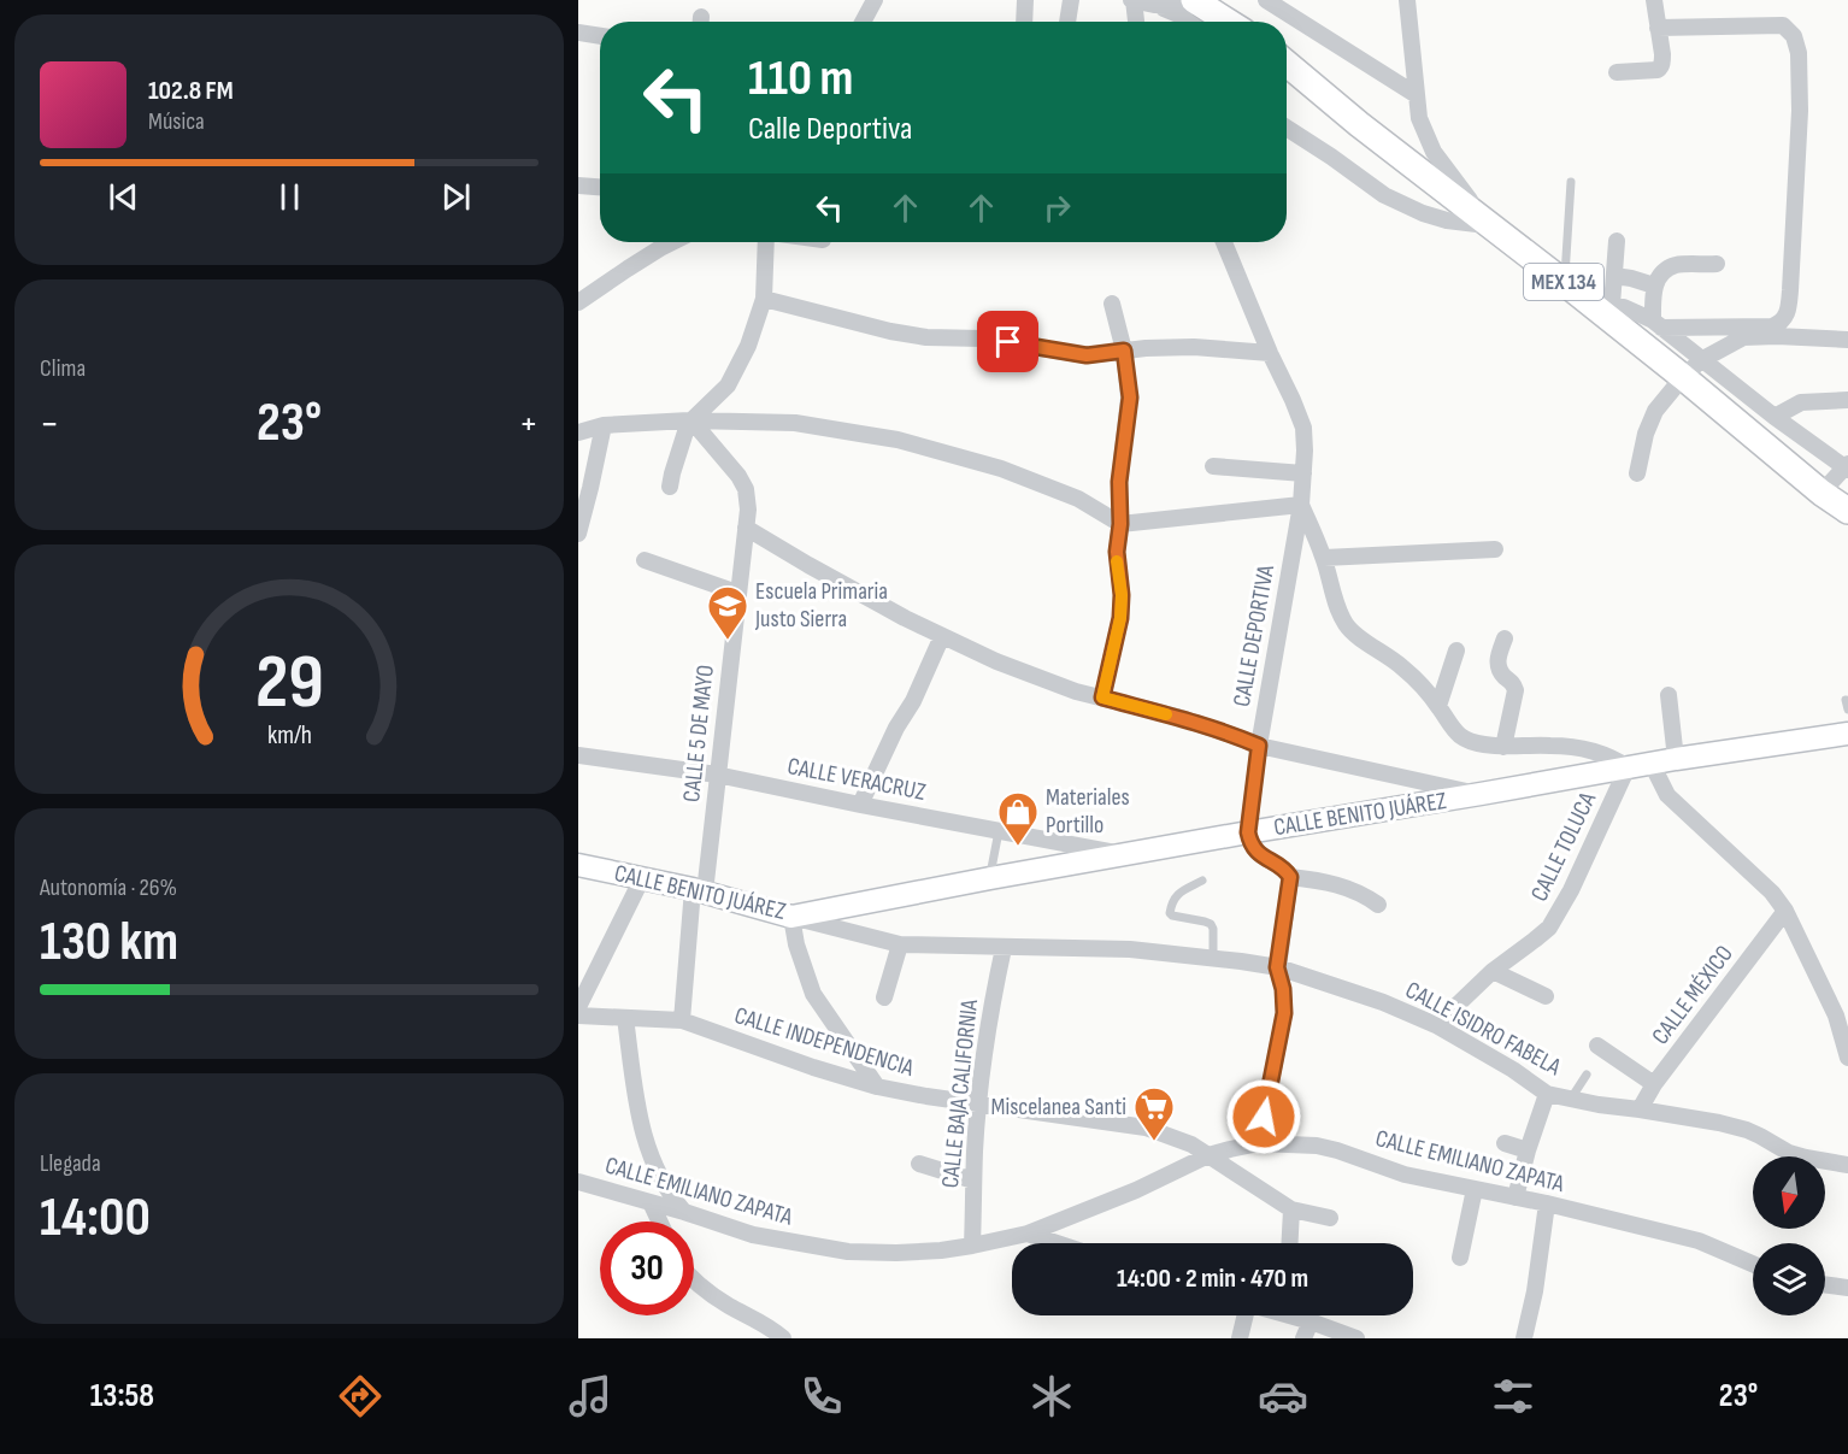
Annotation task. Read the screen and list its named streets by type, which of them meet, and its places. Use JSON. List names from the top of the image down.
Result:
{
  "streets": {
    "main road": ["MEX 134", "CALLE BENITO JUÁREZ"],
    "street": [
      "CALLE DEPORTIVA",
      "CALLE 5 DE MAYO",
      "CALLE VERACRUZ",
      "CALLE TOLUCA",
      "CALLE MÉXICO",
      "CALLE ISIDRO FABELA",
      "CALLE INDEPENDENCIA",
      "CALLE BAJA CALIFORNIA",
      "CALLE EMILIANO ZAPATA"
    ]
  },
  "crossings": [
    ["CALLE DEPORTIVA", "CALLE BENITO JUÁREZ"],
    ["CALLE 5 DE MAYO", "CALLE VERACRUZ"],
    ["CALLE 5 DE MAYO", "CALLE BENITO JUÁREZ"],
    ["CALLE VERACRUZ", "CALLE BENITO JUÁREZ"],
    ["CALLE BENITO JUÁREZ", "CALLE TOLUCA"],
    ["CALLE BENITO JUÁREZ", "CALLE ISIDRO FABELA"],
    ["CALLE TOLUCA", "CALLE ISIDRO FABELA"],
    ["CALLE MÉXICO", "CALLE ISIDRO FABELA"],
    ["CALLE ISIDRO FABELA", "CALLE BAJA CALIFORNIA"],
    ["CALLE INDEPENDENCIA", "CALLE BAJA CALIFORNIA"],
    ["CALLE INDEPENDENCIA", "CALLE EMILIANO ZAPATA"],
    ["CALLE BAJA CALIFORNIA", "CALLE EMILIANO ZAPATA"]
  ],
  "places": {
    "school or university": ["Escuela Primaria Justo Sierra"],
    "shop": ["Materiales Portillo"],
    "supermarket": ["Miscelanea Santi"]
  },
  "north": "bottom",
  "page": {
    "turn": ["110 m", "Calle Deportiva"],
    "song": ["102.8 FM", "Música"],
    "tile": [
      "Clima",
      ["Autonomía · 26%", "130 km"],
      ["Llegada", "14:00"]
    ],
    "heat": ["−", "23°", "+"],
    "limit": "30",
    "trip": "14:00 · 2 min · 470 m",
    "tabs": ["13:58", "23°"],
    "gauge": ["29", "km/h"]
  }
}
